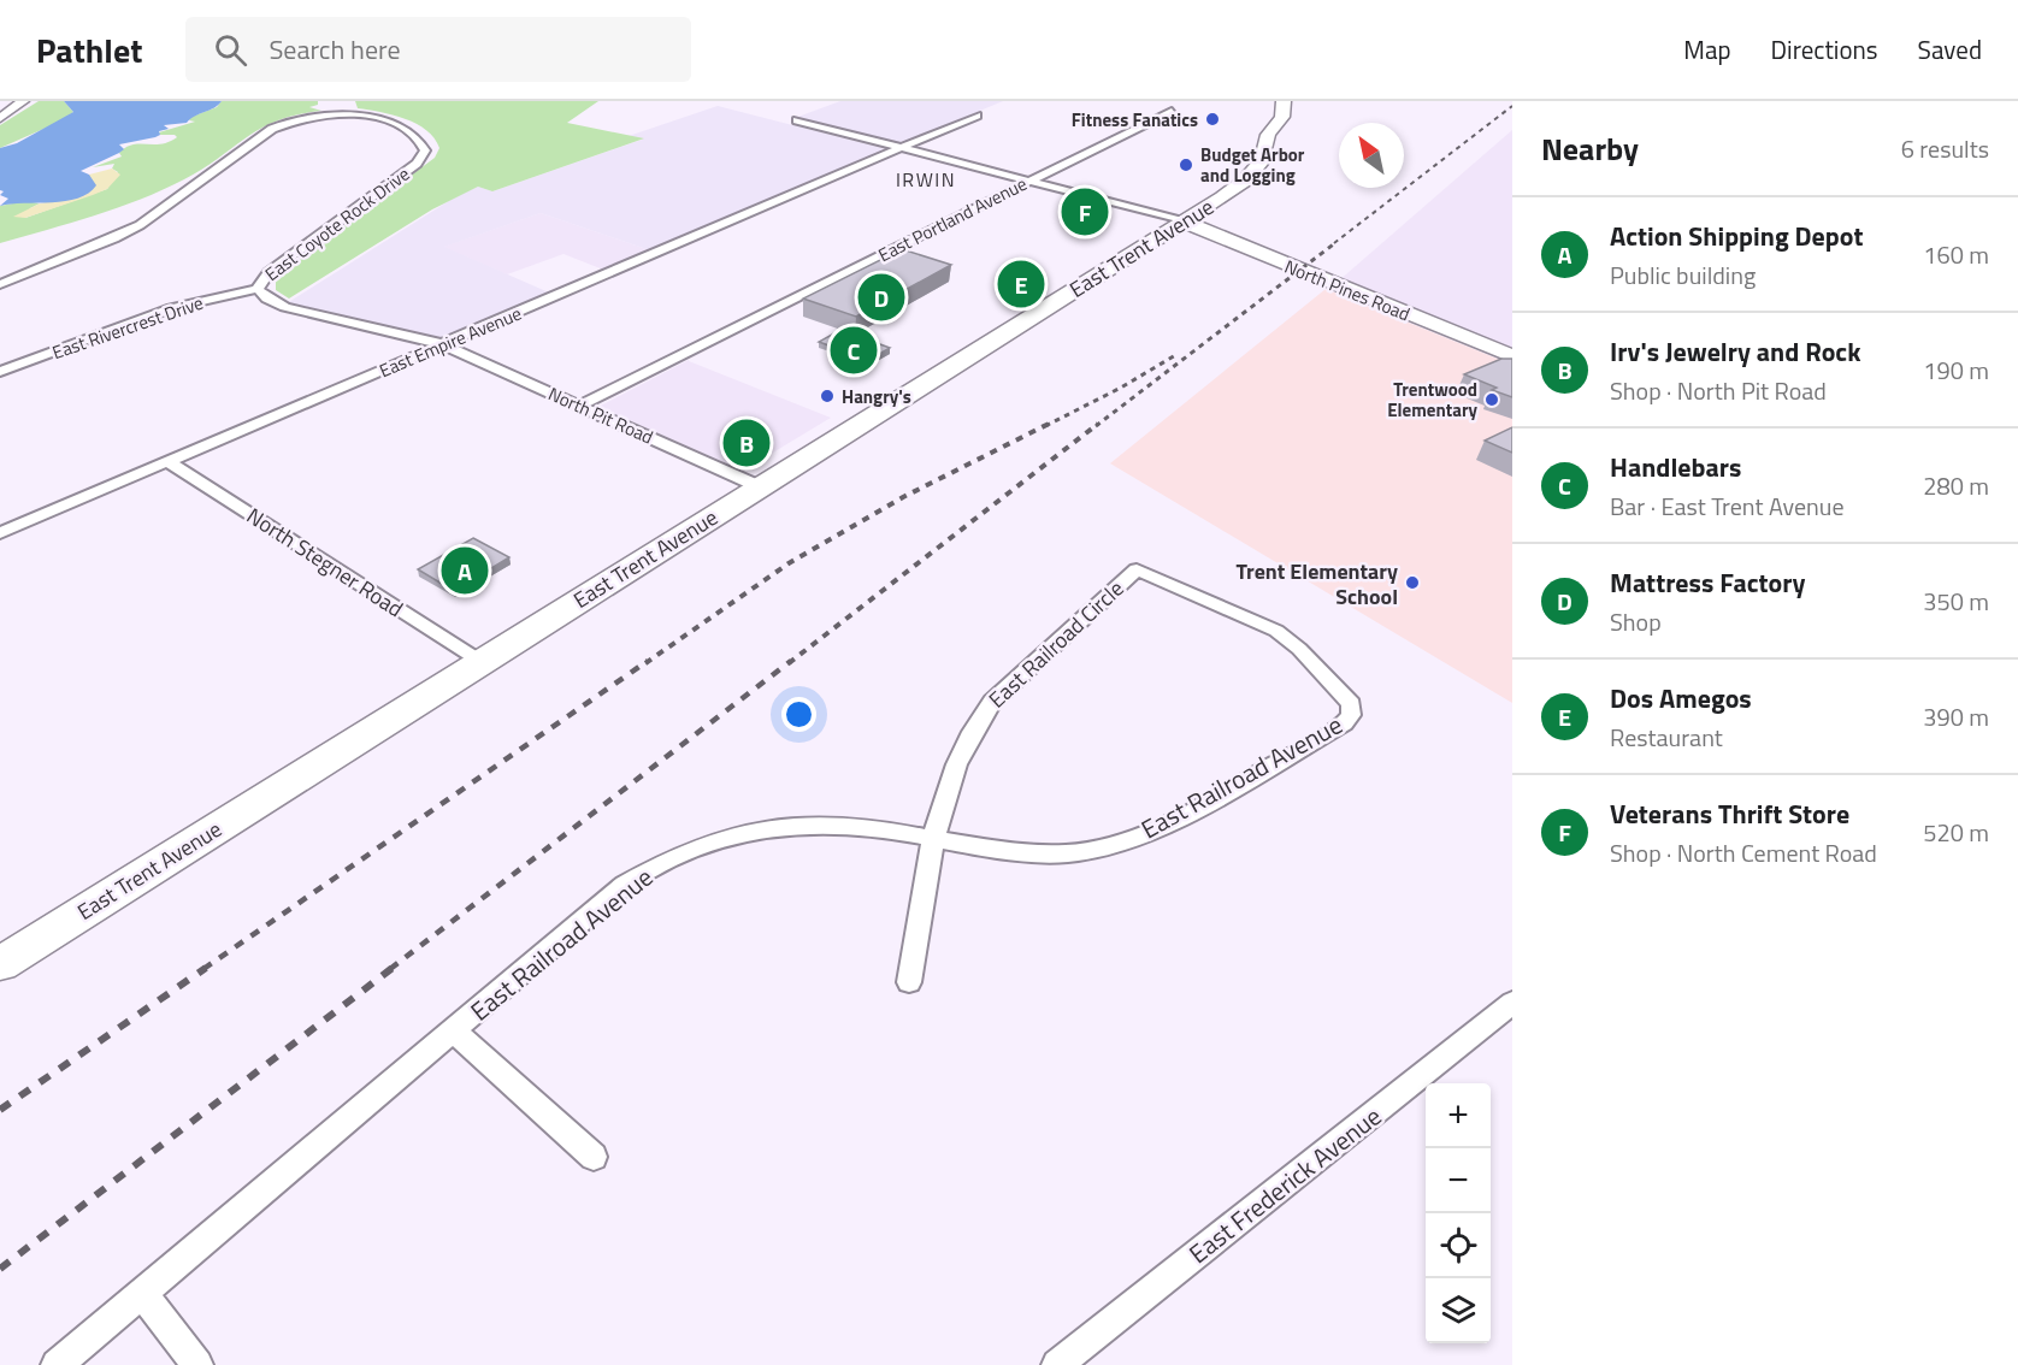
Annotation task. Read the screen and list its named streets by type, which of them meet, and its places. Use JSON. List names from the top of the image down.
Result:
{
  "streets": {
    "main road": ["East Trent Avenue", "North Pines Road"],
    "street": [
      "East Portland Avenue",
      "East Coyote Rock Drive",
      "East Rivercrest Drive",
      "East Empire Avenue",
      "North Pit Road",
      "North Stegner Road",
      "East Railroad Circle",
      "East Railroad Avenue",
      "East Frederick Avenue"
    ]
  },
  "crossings": [
    ["East Portland Avenue", "North Pit Road"],
    ["East Coyote Rock Drive", "East Rivercrest Drive"],
    ["East Coyote Rock Drive", "East Empire Avenue"],
    ["East Coyote Rock Drive", "North Pit Road"],
    ["East Trent Avenue", "North Pines Road"],
    ["East Trent Avenue", "North Pit Road"],
    ["East Trent Avenue", "North Stegner Road"],
    ["East Empire Avenue", "North Pit Road"],
    ["East Empire Avenue", "North Stegner Road"],
    ["East Railroad Circle", "East Railroad Avenue"]
  ],
  "districts": ["IRWIN"],
  "places": [
    "Fitness Fanatics",
    "Budget Arbor and Logging",
    "Hangry's",
    "Trentwood Elementary",
    "Trent Elementary School"
  ],
  "north": "top left",
  "page": {
    "header": "Pathlet",
    "search": "Search here",
    "nav": ["Map", "Directions", "Saved"],
    "heading": ["Nearby", "6 results"],
    "pins": [
      "F",
      "E",
      "D",
      "C",
      "B",
      "A"
    ],
    "list": [
      {
        "mark": "A",
        "name": "Action Shipping Depot",
        "note": "Public building",
        "value": "160 m"
      },
      {
        "mark": "B",
        "name": "Irv's Jewelry and Rock",
        "note": "Shop · North Pit Road",
        "value": "190 m"
      },
      {
        "mark": "C",
        "name": "Handlebars",
        "note": "Bar · East Trent Avenue",
        "value": "280 m"
      },
      {
        "mark": "D",
        "name": "Mattress Factory",
        "note": "Shop",
        "value": "350 m"
      },
      {
        "mark": "E",
        "name": "Dos Amegos",
        "note": "Restaurant",
        "value": "390 m"
      },
      {
        "mark": "F",
        "name": "Veterans Thrift Store",
        "note": "Shop · North Cement Road",
        "value": "520 m"
      }
    ],
    "map_buttons": ["+", "−"]
  }
}
